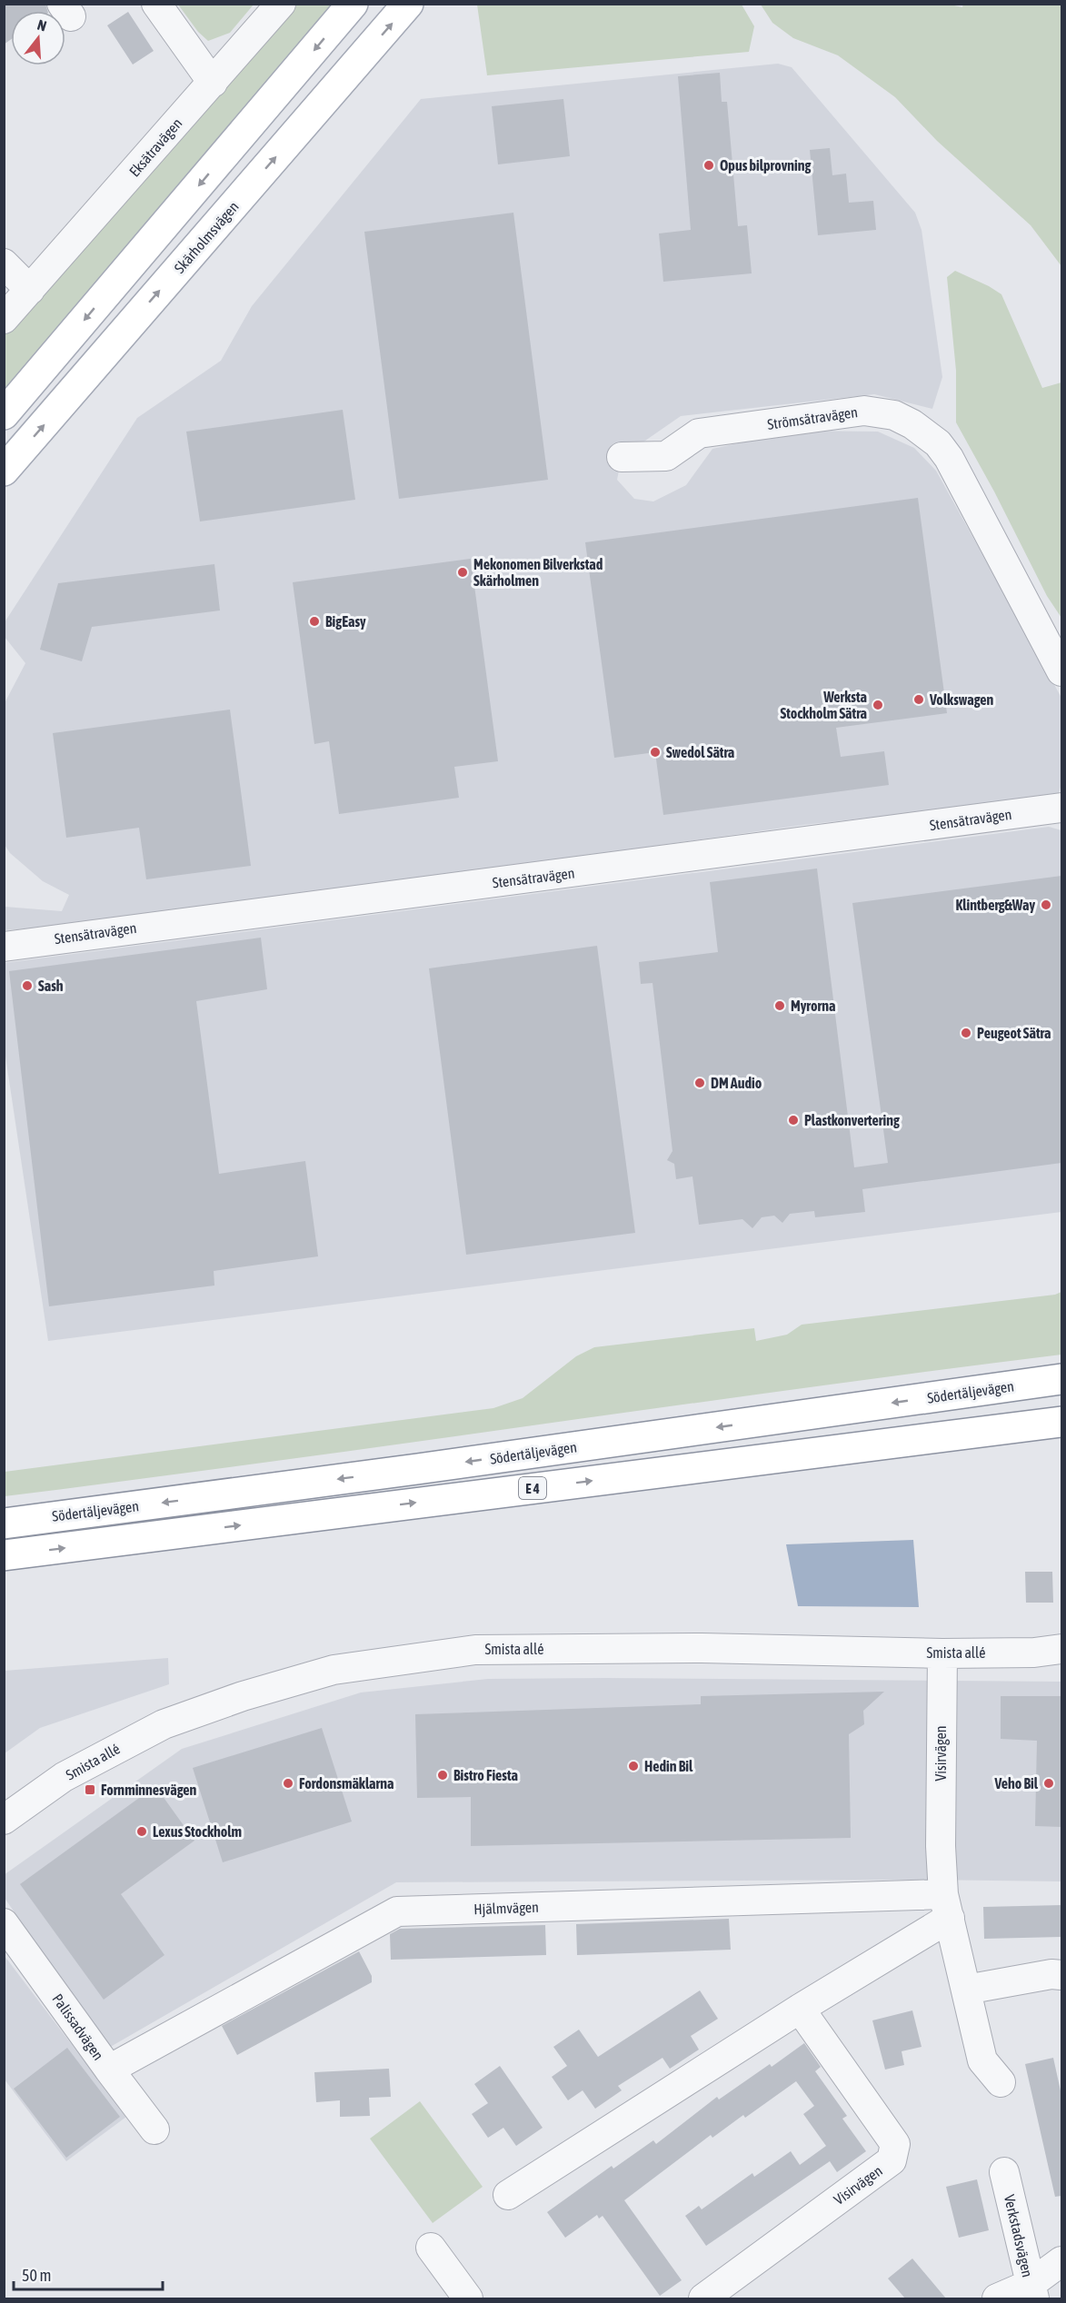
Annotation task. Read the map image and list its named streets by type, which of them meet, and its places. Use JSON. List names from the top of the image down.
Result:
{
  "streets": {
    "main road": ["Skärholmsvägen", "Södertäljevägen", "E 4"],
    "street": [
      "Eksätravägen",
      "Strömsätravägen",
      "Stensätravägen",
      "Smista allé",
      "Visirvägen",
      "Hjälmvägen",
      "Palissadvägen",
      "Verkstadsvägen"
    ]
  },
  "crossings": [
    ["Smista allé", "Visirvägen"],
    ["Visirvägen", "Hjälmvägen"],
    ["Hjälmvägen", "Palissadvägen"]
  ],
  "places": {
    "other": [
      "Opus bilprovning",
      "Mekonomen Bilverkstad Skärholmen",
      "BigEasy",
      "Volkswagen",
      "Werksta Stockholm Sätra",
      "Swedol Sätra",
      "Klintberg&Way",
      "Sash",
      "Myrorna",
      "Peugeot Sätra",
      "DM Audio",
      "Plastkonvertering",
      "Hedin Bil",
      "Bistro Fiesta",
      "Fordonsmäklarna",
      "Veho Bil",
      "Lexus Stockholm"
    ],
    "transit": ["Fornminnesvägen"]
  },
  "scale_bar": "50 m",
  "north": "top"
}
